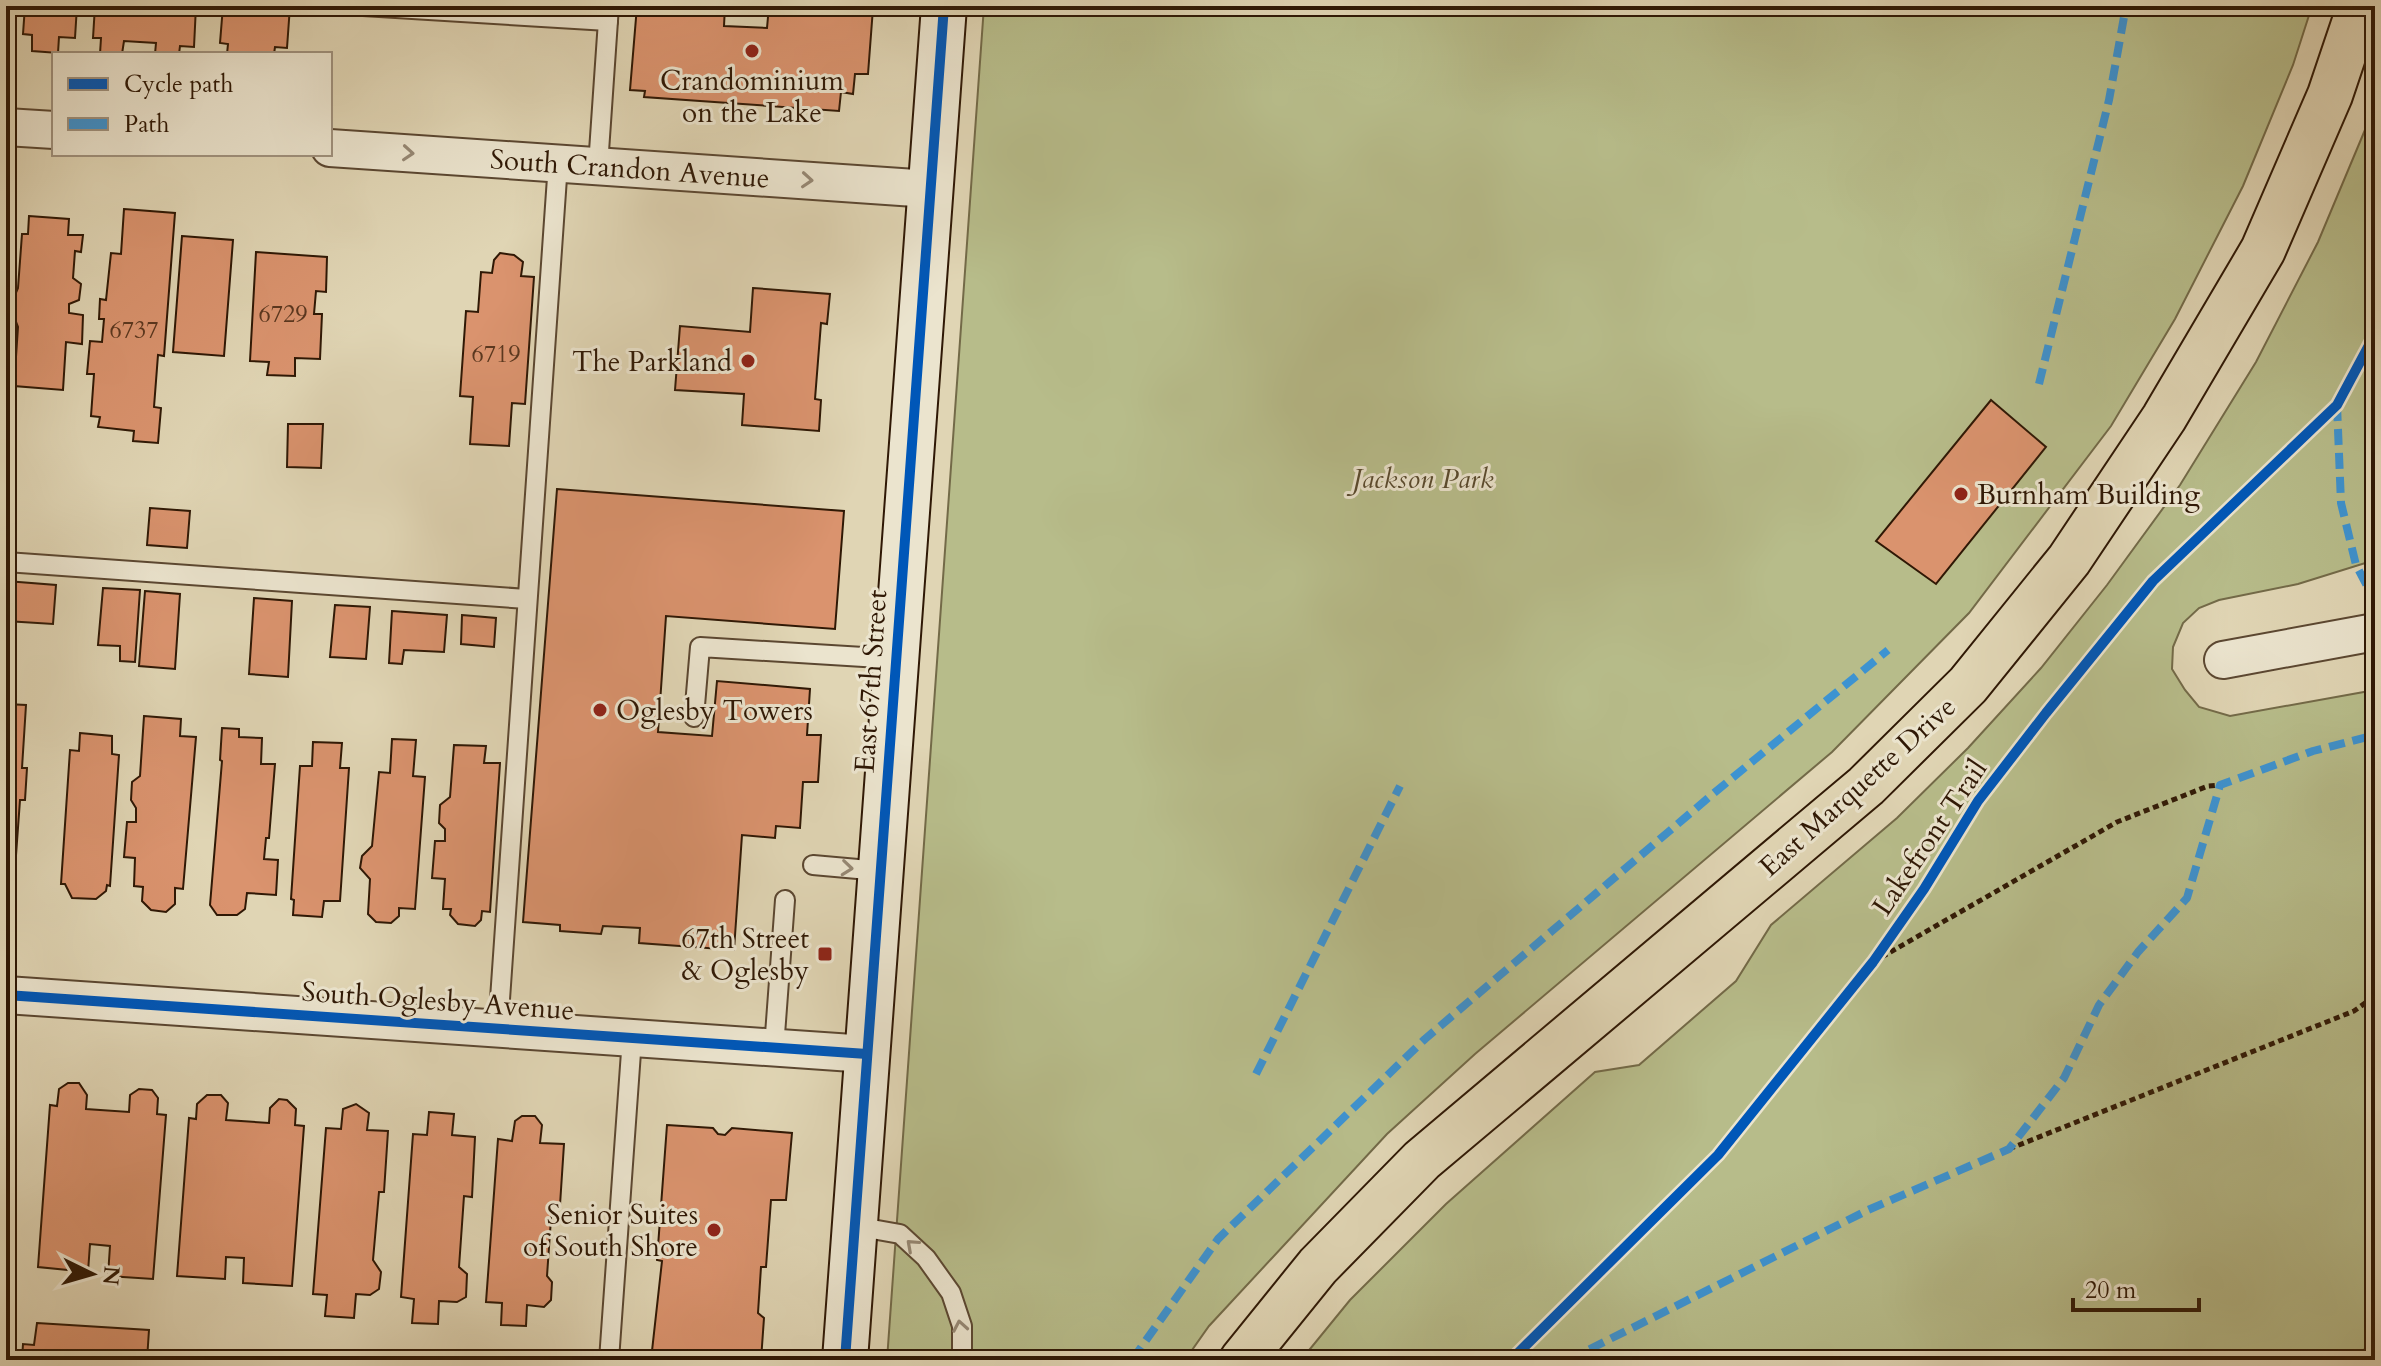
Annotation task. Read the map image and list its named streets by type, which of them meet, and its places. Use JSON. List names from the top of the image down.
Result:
{
  "streets": {
    "main road": ["East Marquette Drive"],
    "street": ["South Crandon Avenue", "East 67th Street", "South Oglesby Avenue"],
    "cycle path": ["Lakefront Trail"]
  },
  "crossings": [
    ["South Crandon Avenue", "East 67th Street"],
    ["East 67th Street", "South Oglesby Avenue"]
  ],
  "one_way": ["South Crandon Avenue"],
  "parks": ["Jackson Park"],
  "places": {
    "other": [
      "Crandominium on the Lake",
      "The Parkland",
      "Burnham Building",
      "Oglesby Towers",
      "Senior Suites of South Shore"
    ],
    "transit": ["67th Street & Oglesby"]
  },
  "house_numbers": ["6729", "6737", "6719"],
  "legend": ["Cycle path", "Path"],
  "scale_bar": "20 m",
  "north": "right"
}
